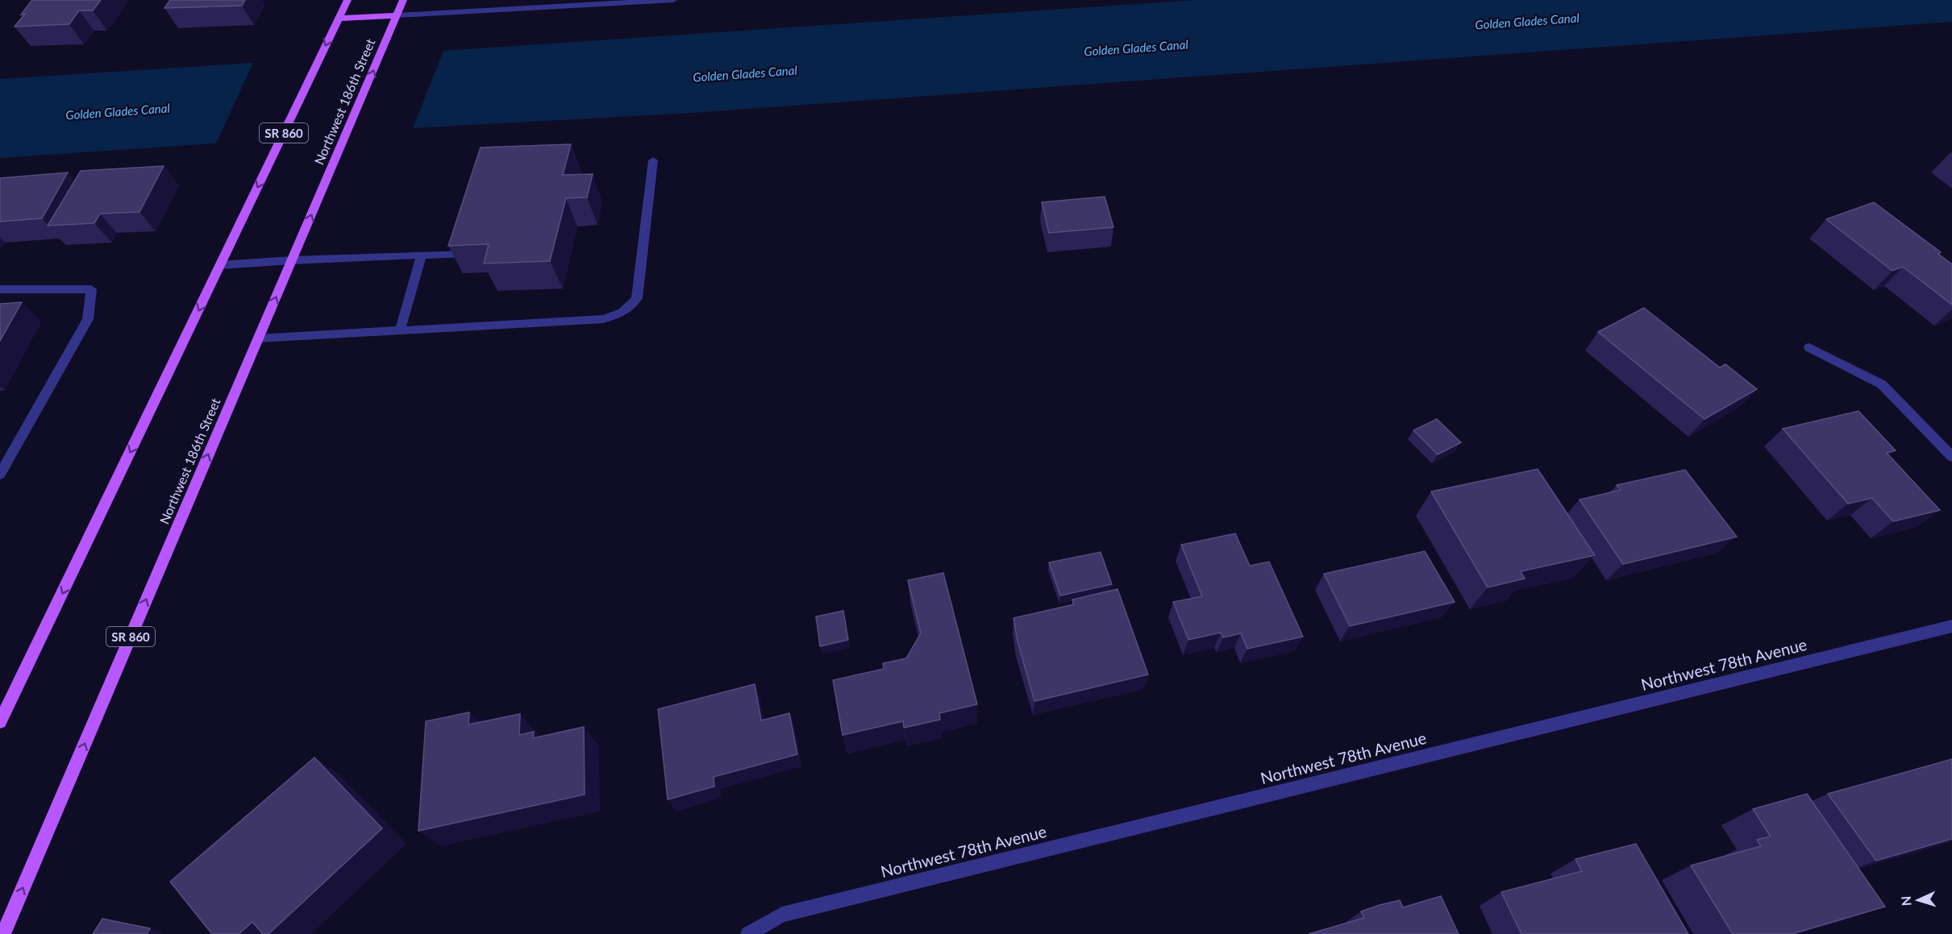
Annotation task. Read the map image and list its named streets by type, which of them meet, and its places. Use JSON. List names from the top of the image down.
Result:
{
  "streets": {
    "main road": ["Northwest 186th Street", "SR 860"],
    "street": ["Northwest 78th Avenue"]
  },
  "water": ["Golden Glades Canal"],
  "north": "left"
}
